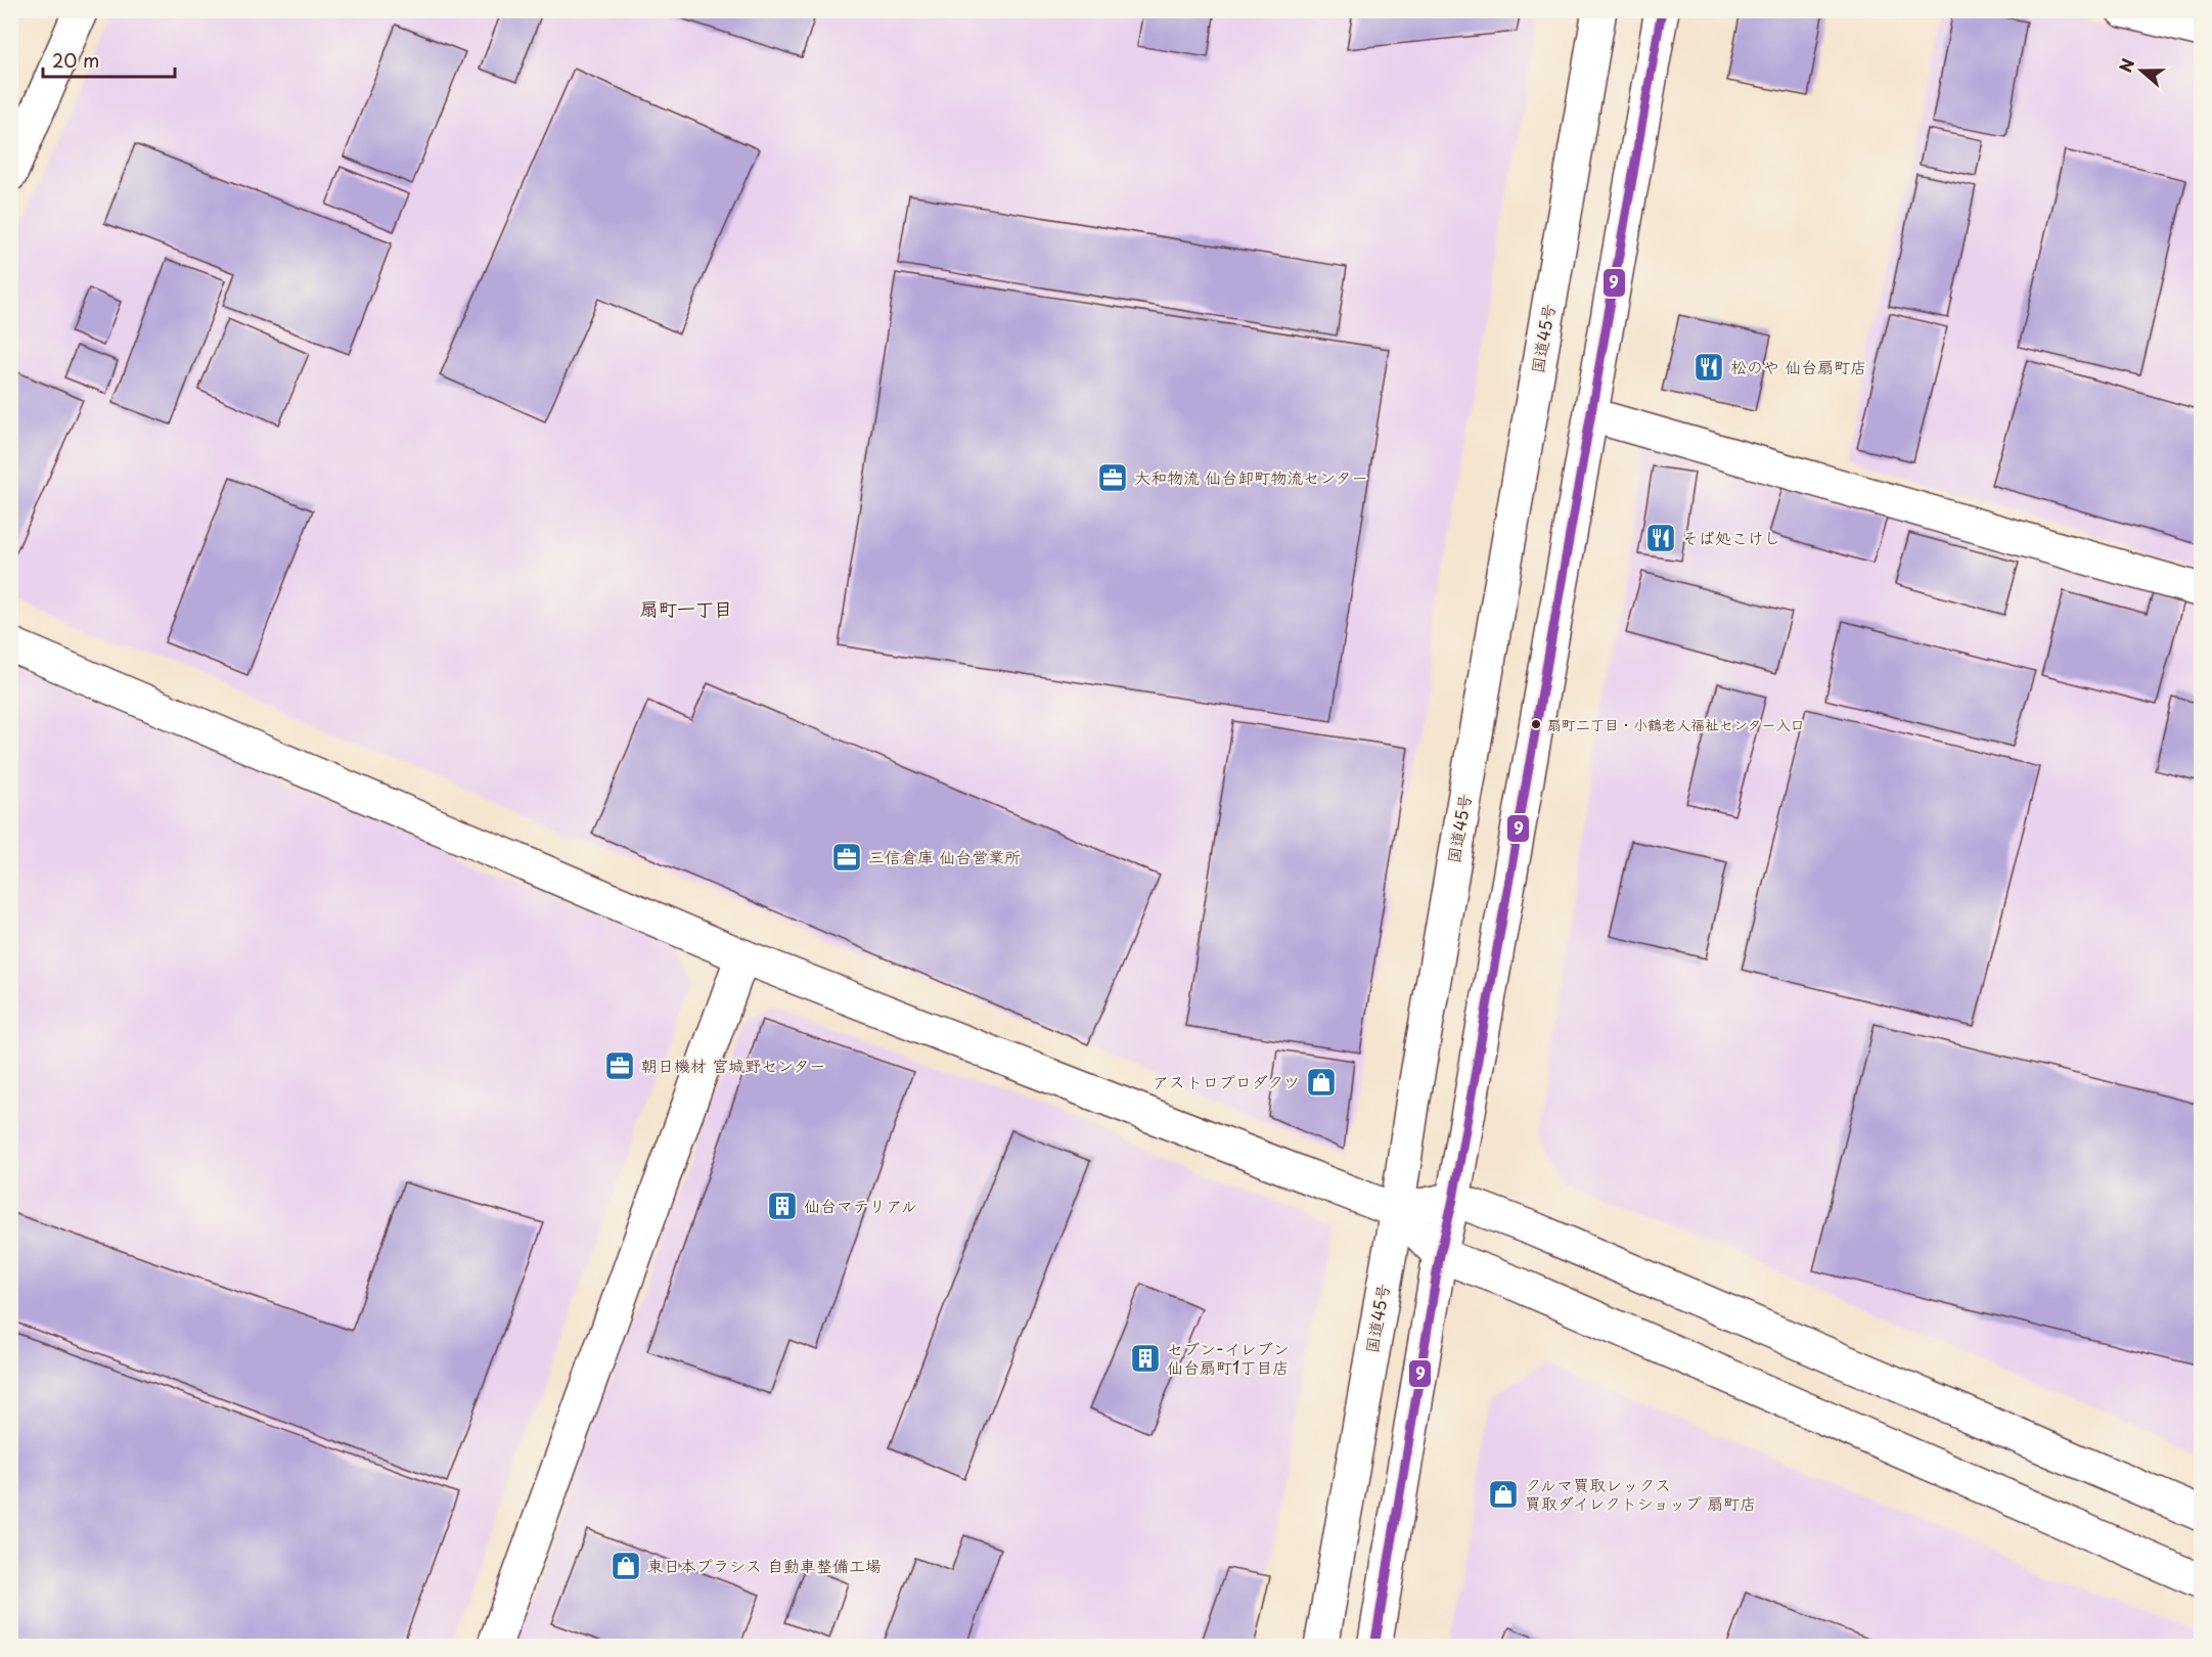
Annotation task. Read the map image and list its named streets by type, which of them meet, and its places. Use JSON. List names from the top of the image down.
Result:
{
  "streets": {
    "main road": ["国道45号"]
  },
  "districts": ["扇町一丁目"],
  "places": {
    "restaurant": ["松のや 仙台扇町店", "そば処こけし"],
    "office": ["大和物流 仙台卸町物流センター", "三信倉庫 仙台営業所", "朝日機材 宮城野センター"],
    "other": ["扇町二丁目・小鶴老人福祉センター入口"],
    "shop": ["アストロプロダクツ", "クルマ買取レックス 買取ダイレクトショップ 扇町店", "東日本プラシス 自動車整備工場"],
    "building": ["仙台マテリアル", "セブン-イレブン 仙台扇町1丁目店"]
  },
  "lines": ["transit line 9"],
  "scale_bar": "20 m",
  "north": "left"
}
